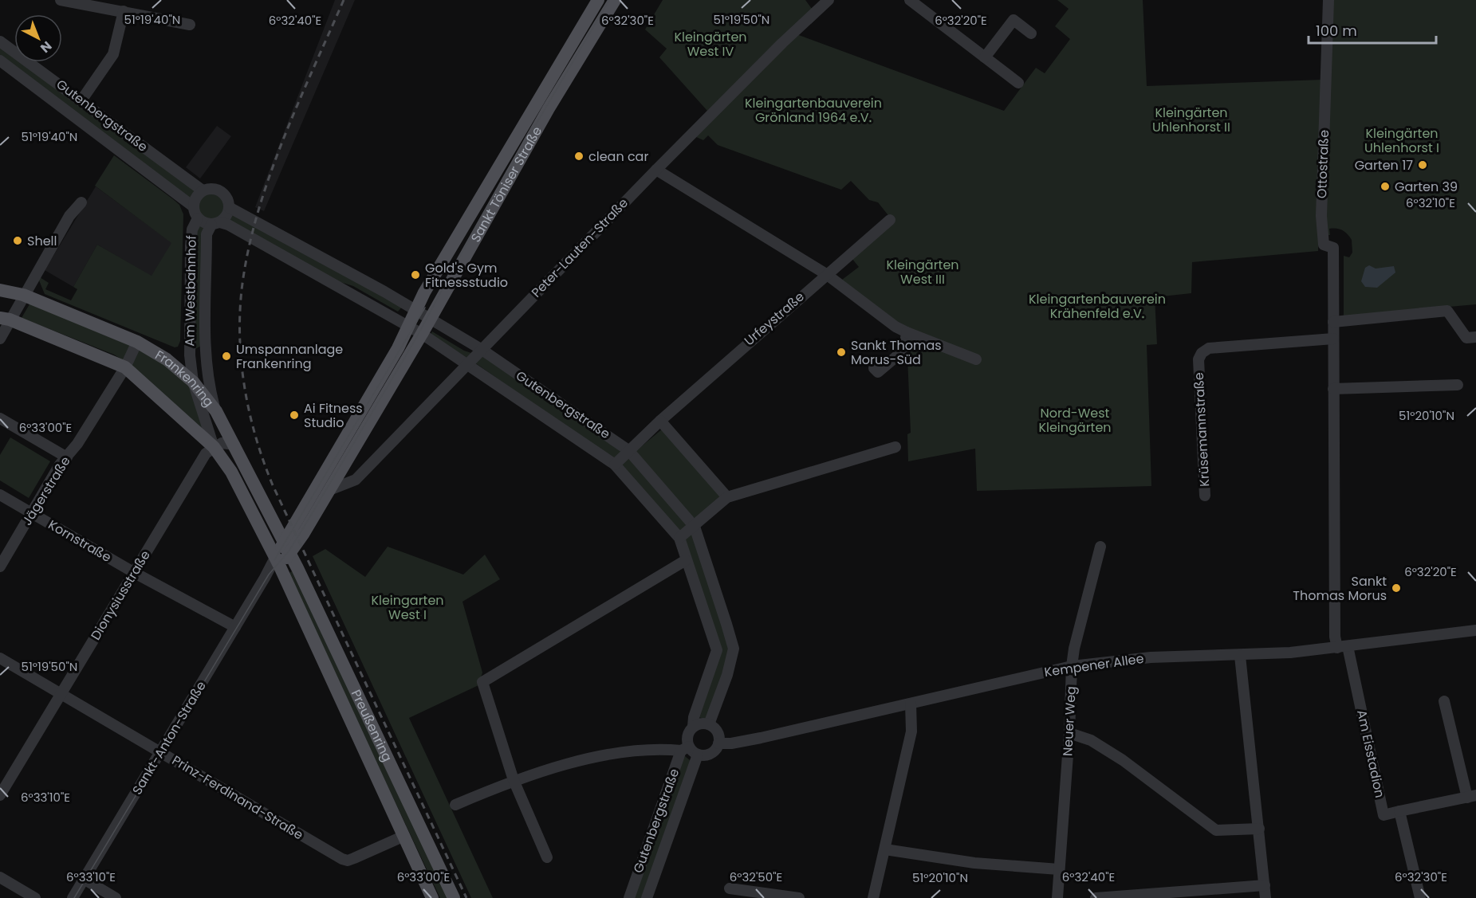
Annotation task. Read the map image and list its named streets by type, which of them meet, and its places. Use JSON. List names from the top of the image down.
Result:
{
  "streets": {
    "main road": ["Sankt Töniser Straße", "Frankenring", "Preußenring"],
    "street": [
      "Gutenbergstraße",
      "Ottostraße",
      "Peter-Lauten-Straße",
      "Am Westbahnhof",
      "Urfeystraße",
      "Krüsemannstraße",
      "Jägerstraße",
      "Kornstraße",
      "Dionysiusstraße",
      "Kempener Allee",
      "Neuer Weg",
      "Sankt-Anton-Straße",
      "Am Eisstadion",
      "Prinz-Ferdinand-Straße"
    ]
  },
  "crossings": [
    ["Gutenbergstraße", "Sankt Töniser Straße"],
    ["Gutenbergstraße", "Peter-Lauten-Straße"],
    ["Gutenbergstraße", "Am Westbahnhof"],
    ["Gutenbergstraße", "Urfeystraße"],
    ["Gutenbergstraße", "Kempener Allee"],
    ["Ottostraße", "Krüsemannstraße"],
    ["Ottostraße", "Kempener Allee"],
    ["Ottostraße", "Am Eisstadion"],
    ["Sankt Töniser Straße", "Peter-Lauten-Straße"],
    ["Sankt Töniser Straße", "Frankenring"],
    ["Sankt Töniser Straße", "Preußenring"],
    ["Sankt Töniser Straße", "Sankt-Anton-Straße"],
    ["Am Westbahnhof", "Frankenring"],
    ["Am Westbahnhof", "Dionysiusstraße"],
    ["Frankenring", "Jägerstraße"],
    ["Frankenring", "Preußenring"],
    ["Jägerstraße", "Kornstraße"],
    ["Kornstraße", "Dionysiusstraße"],
    ["Kornstraße", "Sankt-Anton-Straße"],
    ["Dionysiusstraße", "Prinz-Ferdinand-Straße"],
    ["Kempener Allee", "Neuer Weg"],
    ["Kempener Allee", "Am Eisstadion"],
    ["Preußenring", "Sankt-Anton-Straße"],
    ["Preußenring", "Prinz-Ferdinand-Straße"],
    ["Sankt-Anton-Straße", "Prinz-Ferdinand-Straße"]
  ],
  "parks": [
    "Kleingärten West IV",
    "Kleingartenbauverein Grönland 1964 e.V.",
    "Kleingärten Uhlenhorst II",
    "Kleingärten Uhlenhorst I",
    "Kleingärten West III",
    "Kleingartenbauverein Krähenfeld e.V.",
    "Nord-West Kleingärten",
    "Kleingarten West I"
  ],
  "places": [
    "clean car",
    "Garten 17",
    "Garten 39",
    "Shell",
    "Gold's Gym Fitnessstudio",
    "Sankt Thomas Morus-Süd",
    "Umspannanlage Frankenring",
    "Ai Fitness Studio",
    "Sankt Thomas Morus"
  ],
  "scale_bar": "100 m",
  "north": "bottom right",
  "coordinates": [
    "51°19'40\"N",
    "51°19'50\"N",
    "6°32'40\"E",
    "6°32'30\"E",
    "6°32'20\"E",
    "6°32'10\"E",
    "51°20'10\"N",
    "6°33'00\"E",
    "6°33'10\"E",
    "6°32'50\"E"
  ]
}
